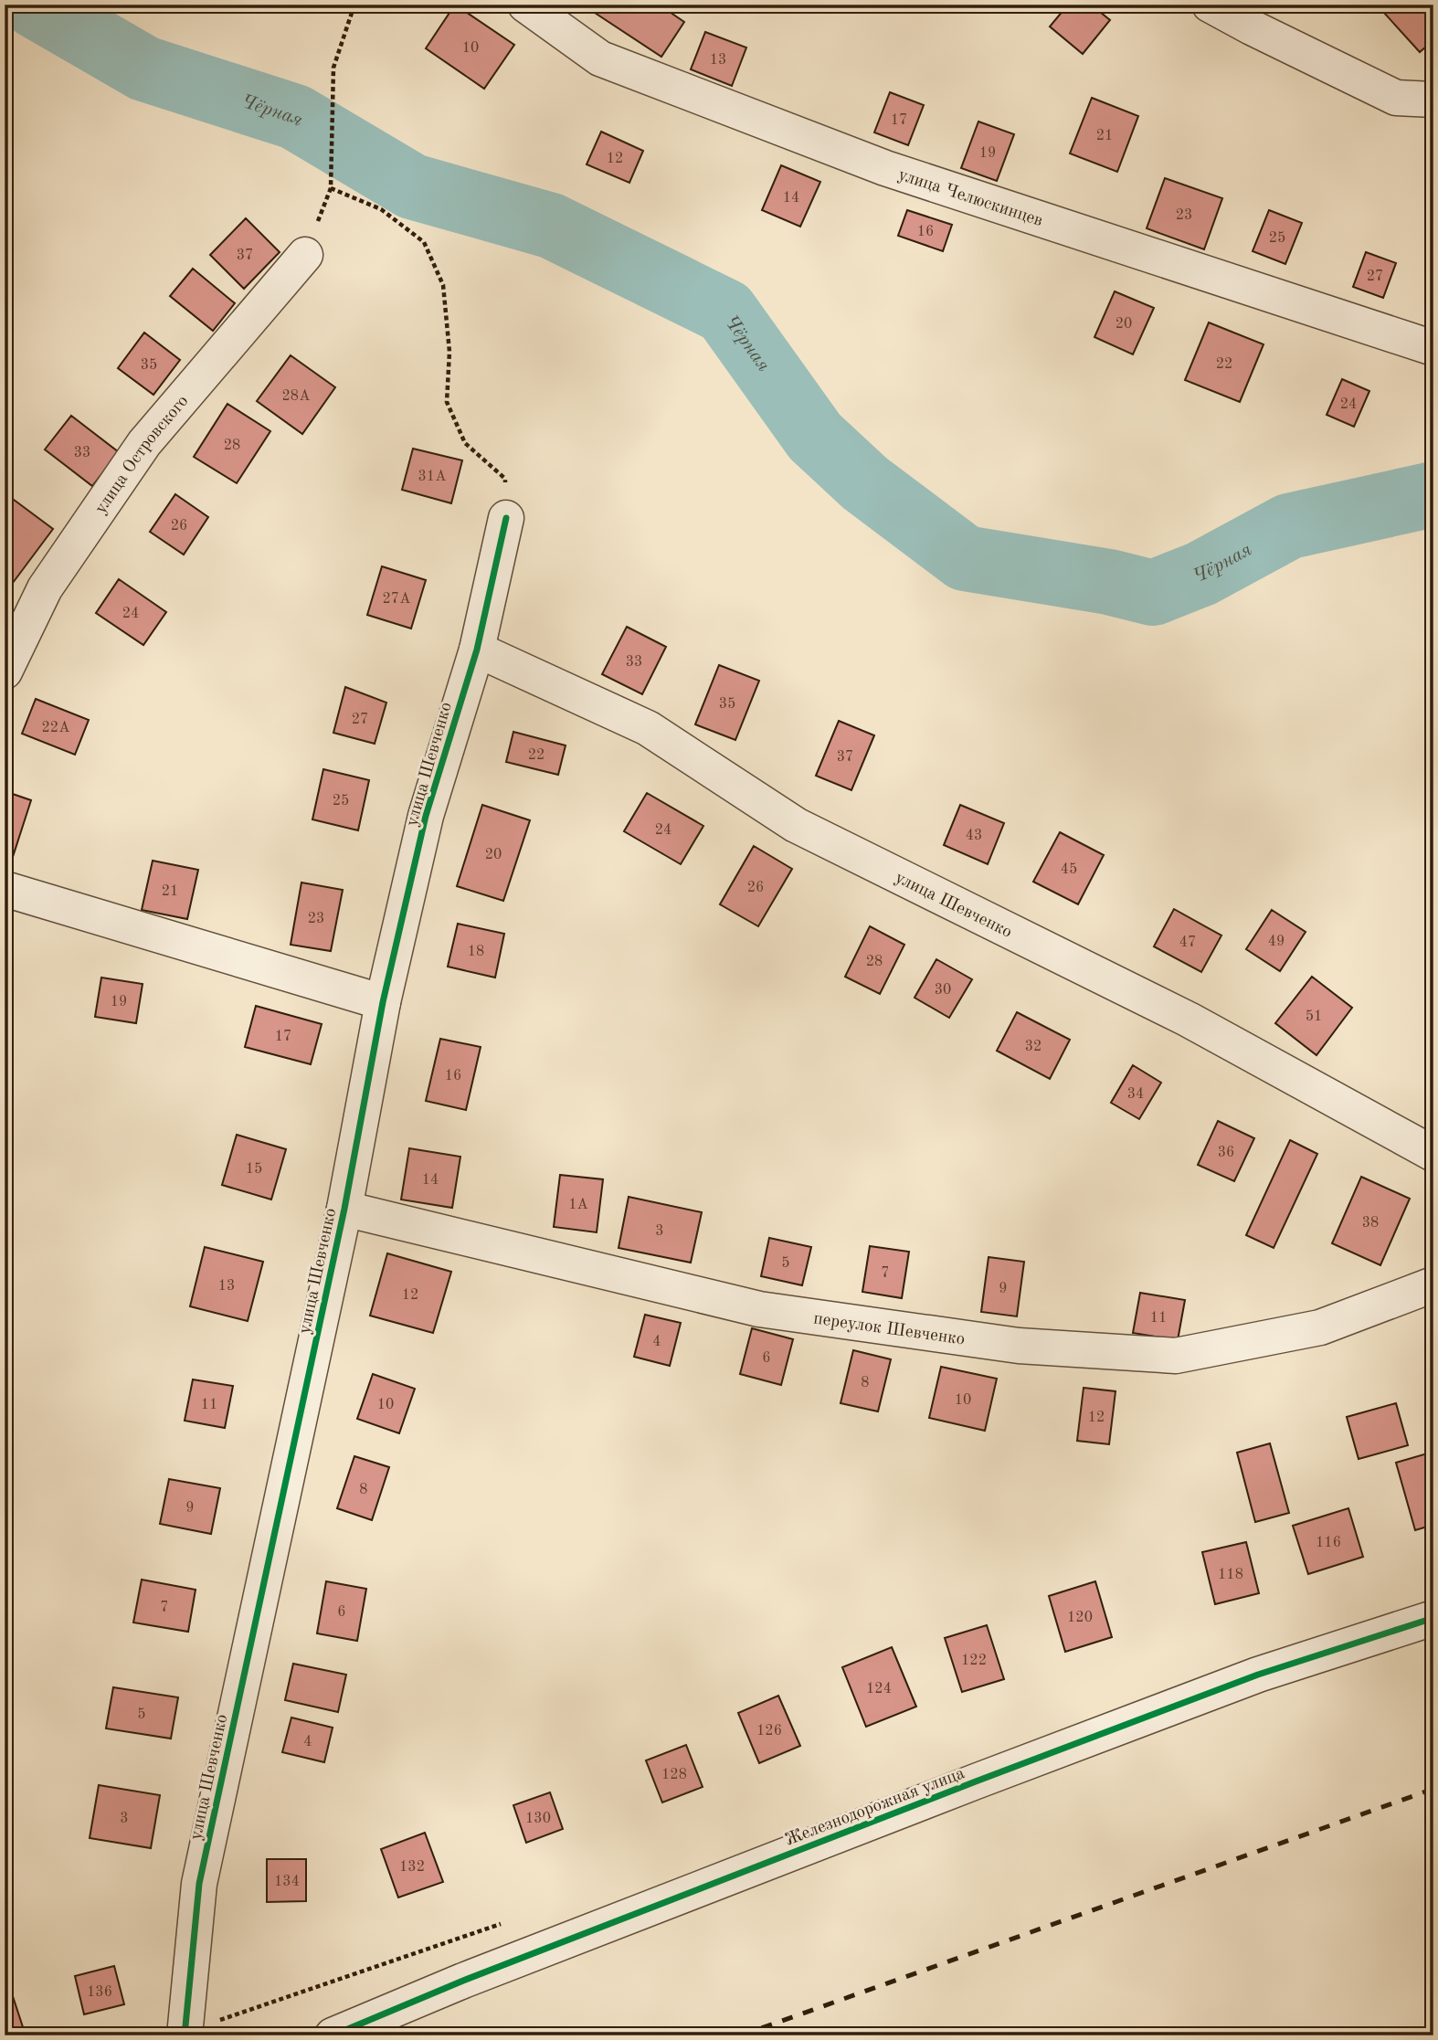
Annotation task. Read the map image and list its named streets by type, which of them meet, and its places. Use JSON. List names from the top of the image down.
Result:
{
  "streets": {
    "street": [
      "улица Челюскинцев",
      "улица Островского",
      "улица Шевченко",
      "переулок Шевченко",
      "Железнодорожная улица"
    ]
  },
  "crossings": [
    ["улица Шевченко", "переулок Шевченко"]
  ],
  "water": ["Чёрная"],
  "house_numbers": [
    "10",
    "13",
    "17",
    "21",
    "19",
    "12",
    "14",
    "23",
    "16",
    "25",
    "37",
    "27",
    "20",
    "22",
    "35",
    "28А",
    "24",
    "28",
    "33",
    "31А",
    "26",
    "27А",
    "24",
    "33",
    "35",
    "27",
    "22А",
    "22",
    "37",
    "25",
    "24",
    "43",
    "20",
    "45",
    "26",
    "21",
    "23",
    "49",
    "47",
    "18",
    "28",
    "30",
    "19",
    "51",
    "17",
    "32",
    "16",
    "34",
    "36",
    "15",
    "14",
    "1А",
    "38",
    "3",
    "5",
    "7",
    "13",
    "9",
    "12",
    "11",
    "4",
    "6",
    "8",
    "10",
    "11",
    "10",
    "12",
    "8",
    "9",
    "116",
    "118",
    "7",
    "6",
    "120",
    "122",
    "124",
    "5",
    "126",
    "4",
    "128",
    "3",
    "130",
    "132",
    "134",
    "136"
  ]
}
